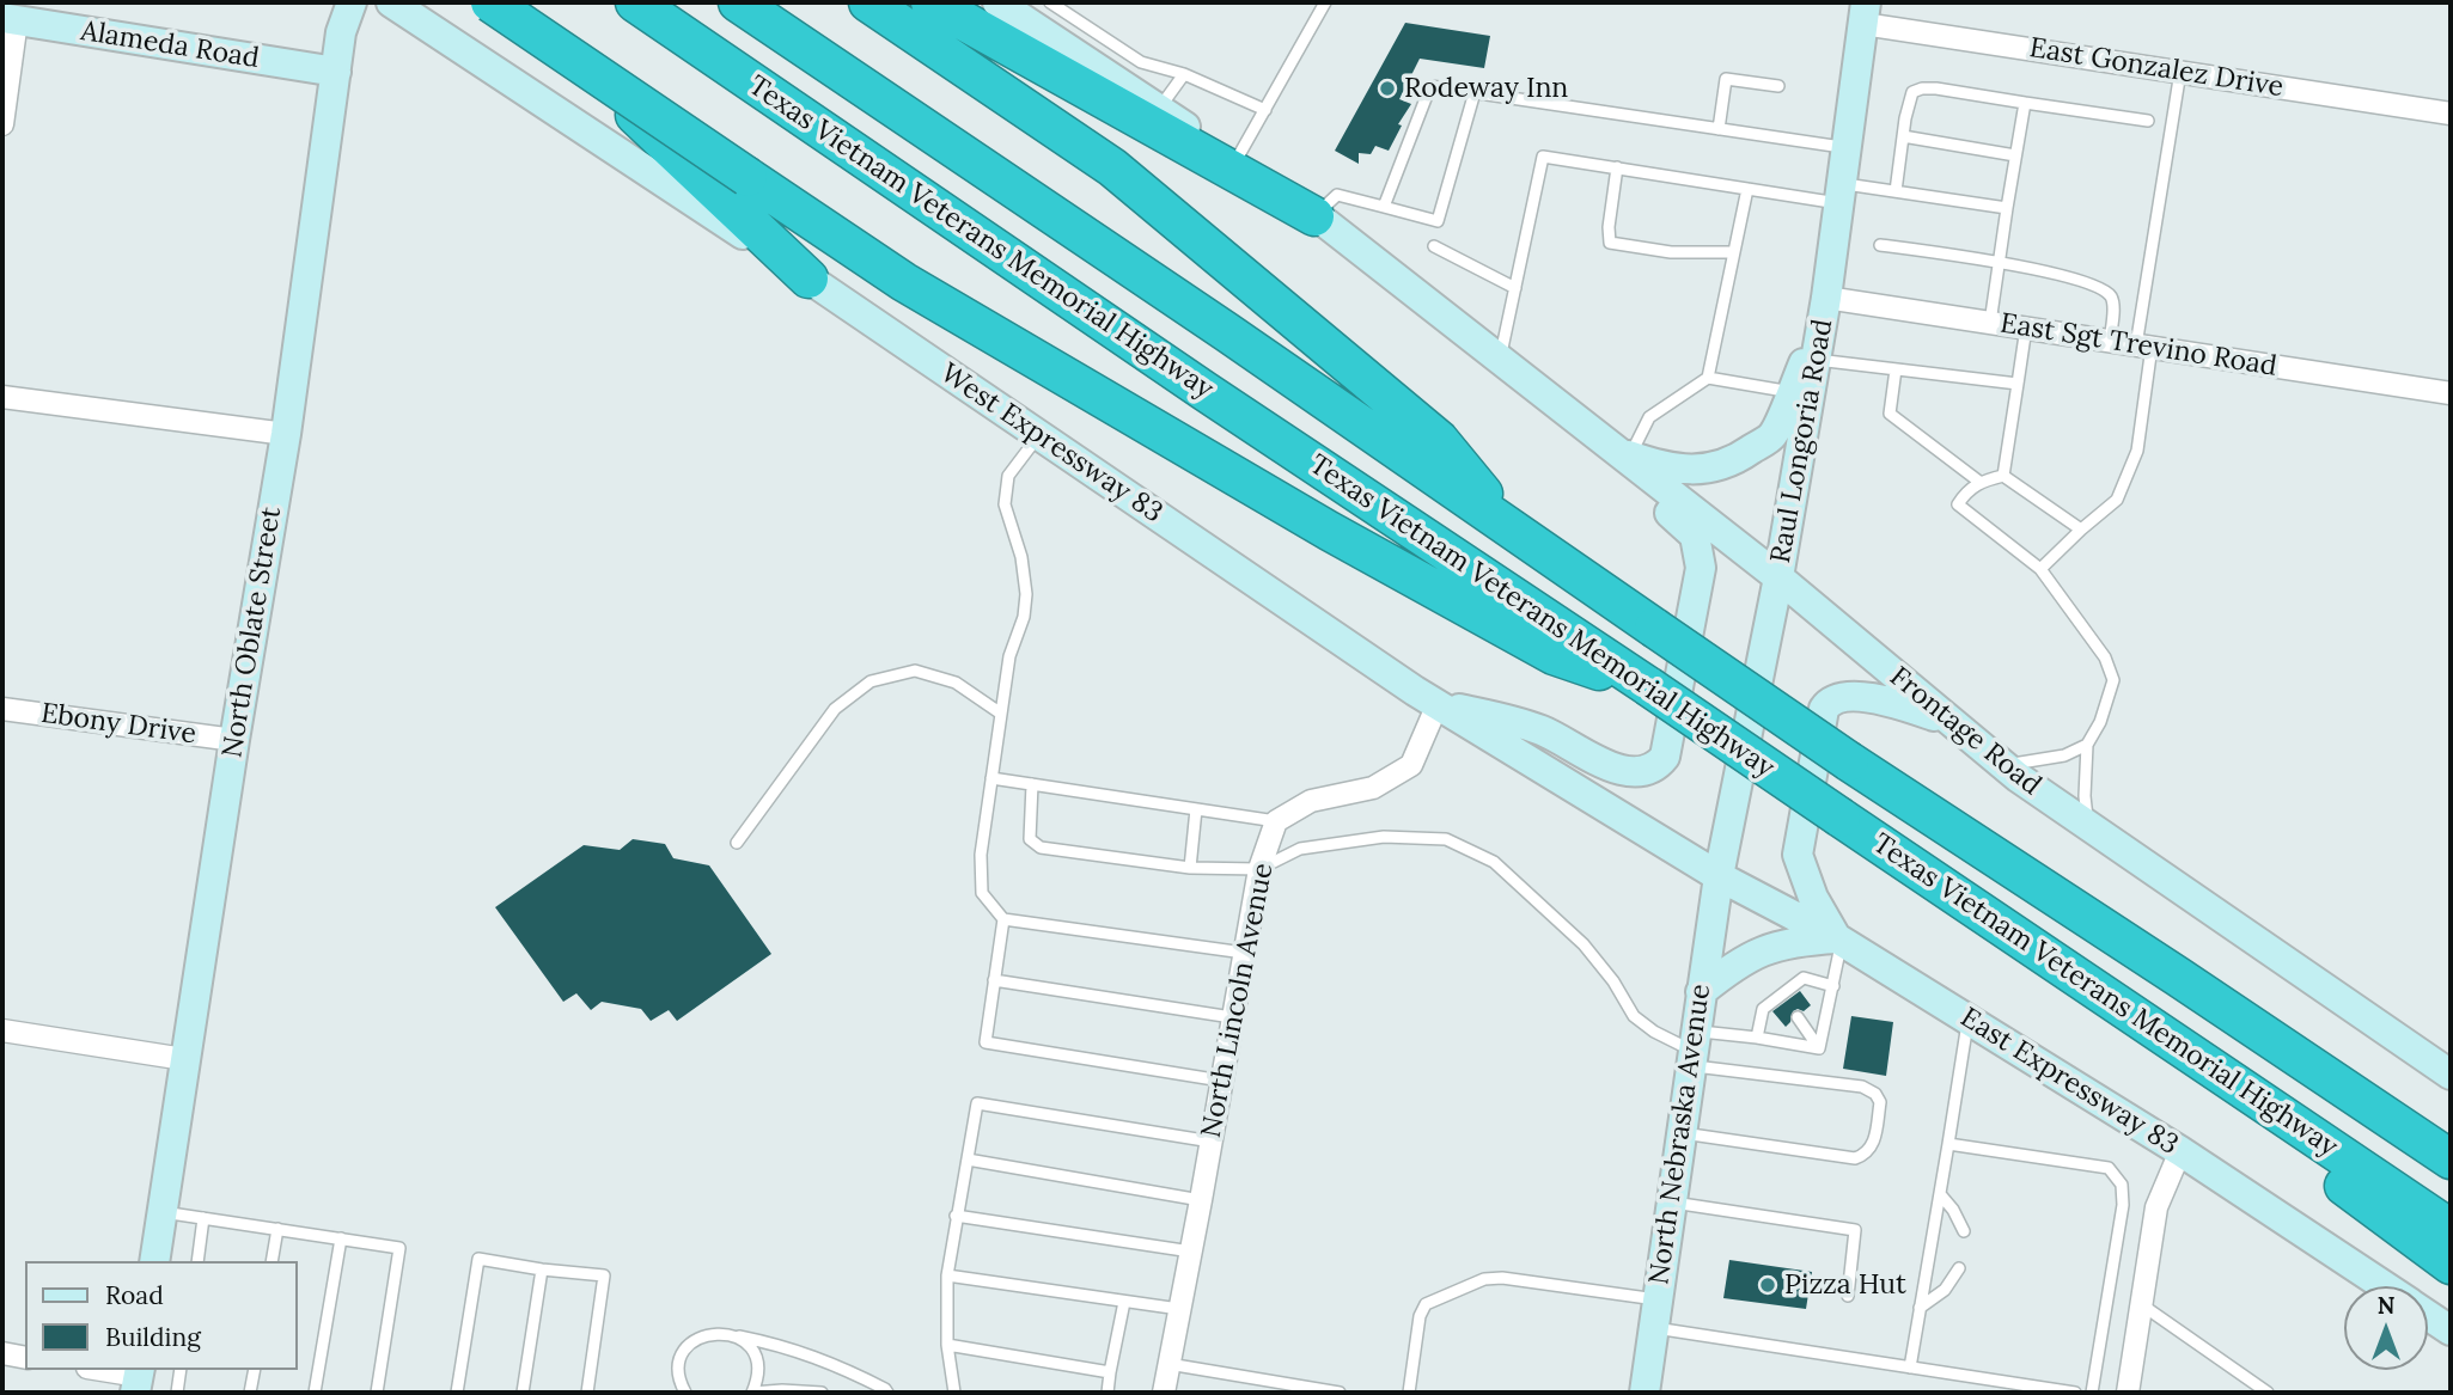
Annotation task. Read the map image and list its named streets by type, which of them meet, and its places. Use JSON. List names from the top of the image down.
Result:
{
  "streets": {
    "highway": ["Texas Vietnam Veterans Memorial Highway"],
    "main road": [
      "Alameda Road",
      "Raul Longoria Road",
      "West Expressway 83",
      "North Oblate Street",
      "Frontage Road",
      "East Expressway 83",
      "North Nebraska Avenue"
    ],
    "street": [
      "East Gonzalez Drive",
      "East Sgt Trevino Road",
      "Ebony Drive",
      "North Lincoln Avenue"
    ]
  },
  "crossings": [
    ["Alameda Road", "North Oblate Street"],
    ["East Gonzalez Drive", "Raul Longoria Road"],
    ["East Sgt Trevino Road", "Raul Longoria Road"],
    ["Raul Longoria Road", "West Expressway 83"],
    ["Raul Longoria Road", "Frontage Road"],
    ["Raul Longoria Road", "East Expressway 83"],
    ["Raul Longoria Road", "North Nebraska Avenue"],
    ["West Expressway 83", "East Expressway 83"],
    ["West Expressway 83", "North Nebraska Avenue"],
    ["North Oblate Street", "Ebony Drive"],
    ["East Expressway 83", "North Nebraska Avenue"]
  ],
  "places": ["Rodeway Inn", "Pizza Hut"],
  "legend": ["Road", "Building"],
  "north": "top"
}
